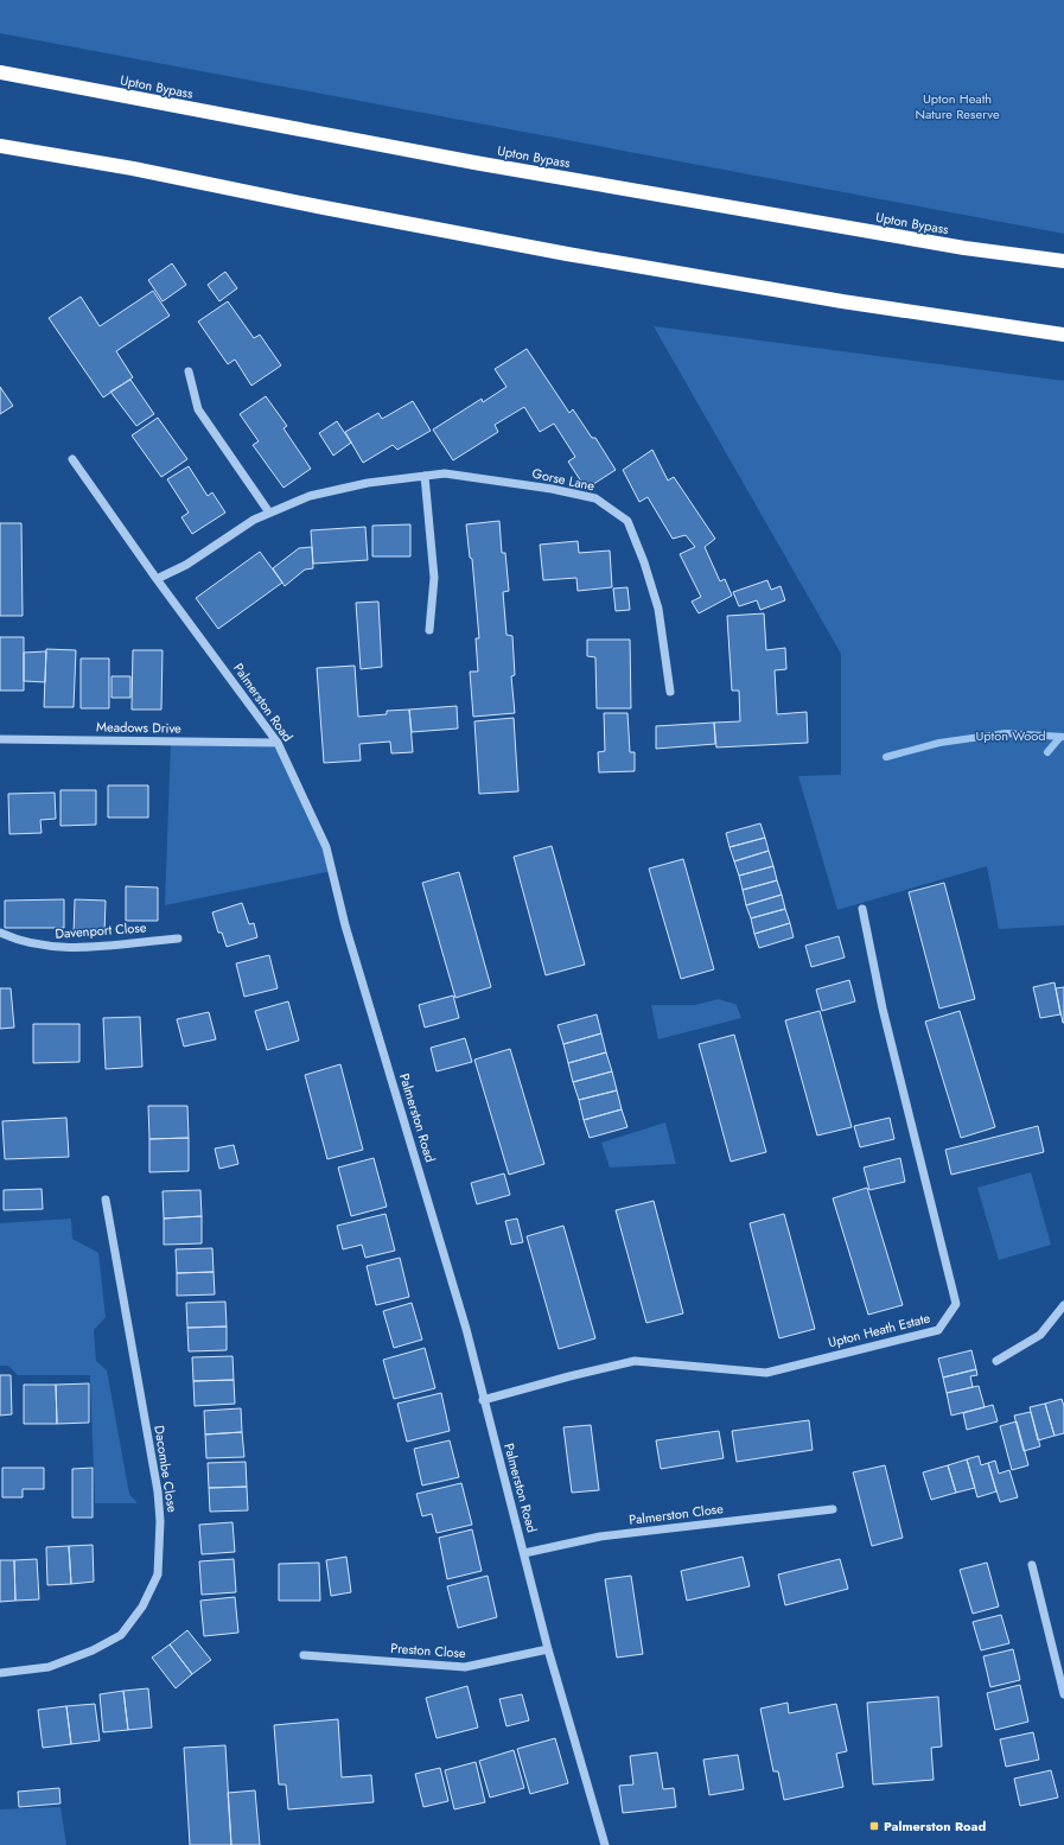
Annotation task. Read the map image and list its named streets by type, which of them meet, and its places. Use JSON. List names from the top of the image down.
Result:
{
  "streets": {
    "highway": ["Upton Bypass"],
    "street": [
      "Gorse Lane",
      "Palmerston Road",
      "Meadows Drive",
      "Davenport Close",
      "Upton Heath Estate",
      "Dacombe Close",
      "Palmerston Close",
      "Preston Close"
    ]
  },
  "crossings": [
    ["Gorse Lane", "Palmerston Road"],
    ["Palmerston Road", "Meadows Drive"],
    ["Palmerston Road", "Upton Heath Estate"],
    ["Palmerston Road", "Palmerston Close"],
    ["Palmerston Road", "Preston Close"]
  ],
  "parks": ["Upton Heath Nature Reserve", "Upton Wood"],
  "places": {
    "transit": ["Palmerston Road"]
  }
}
